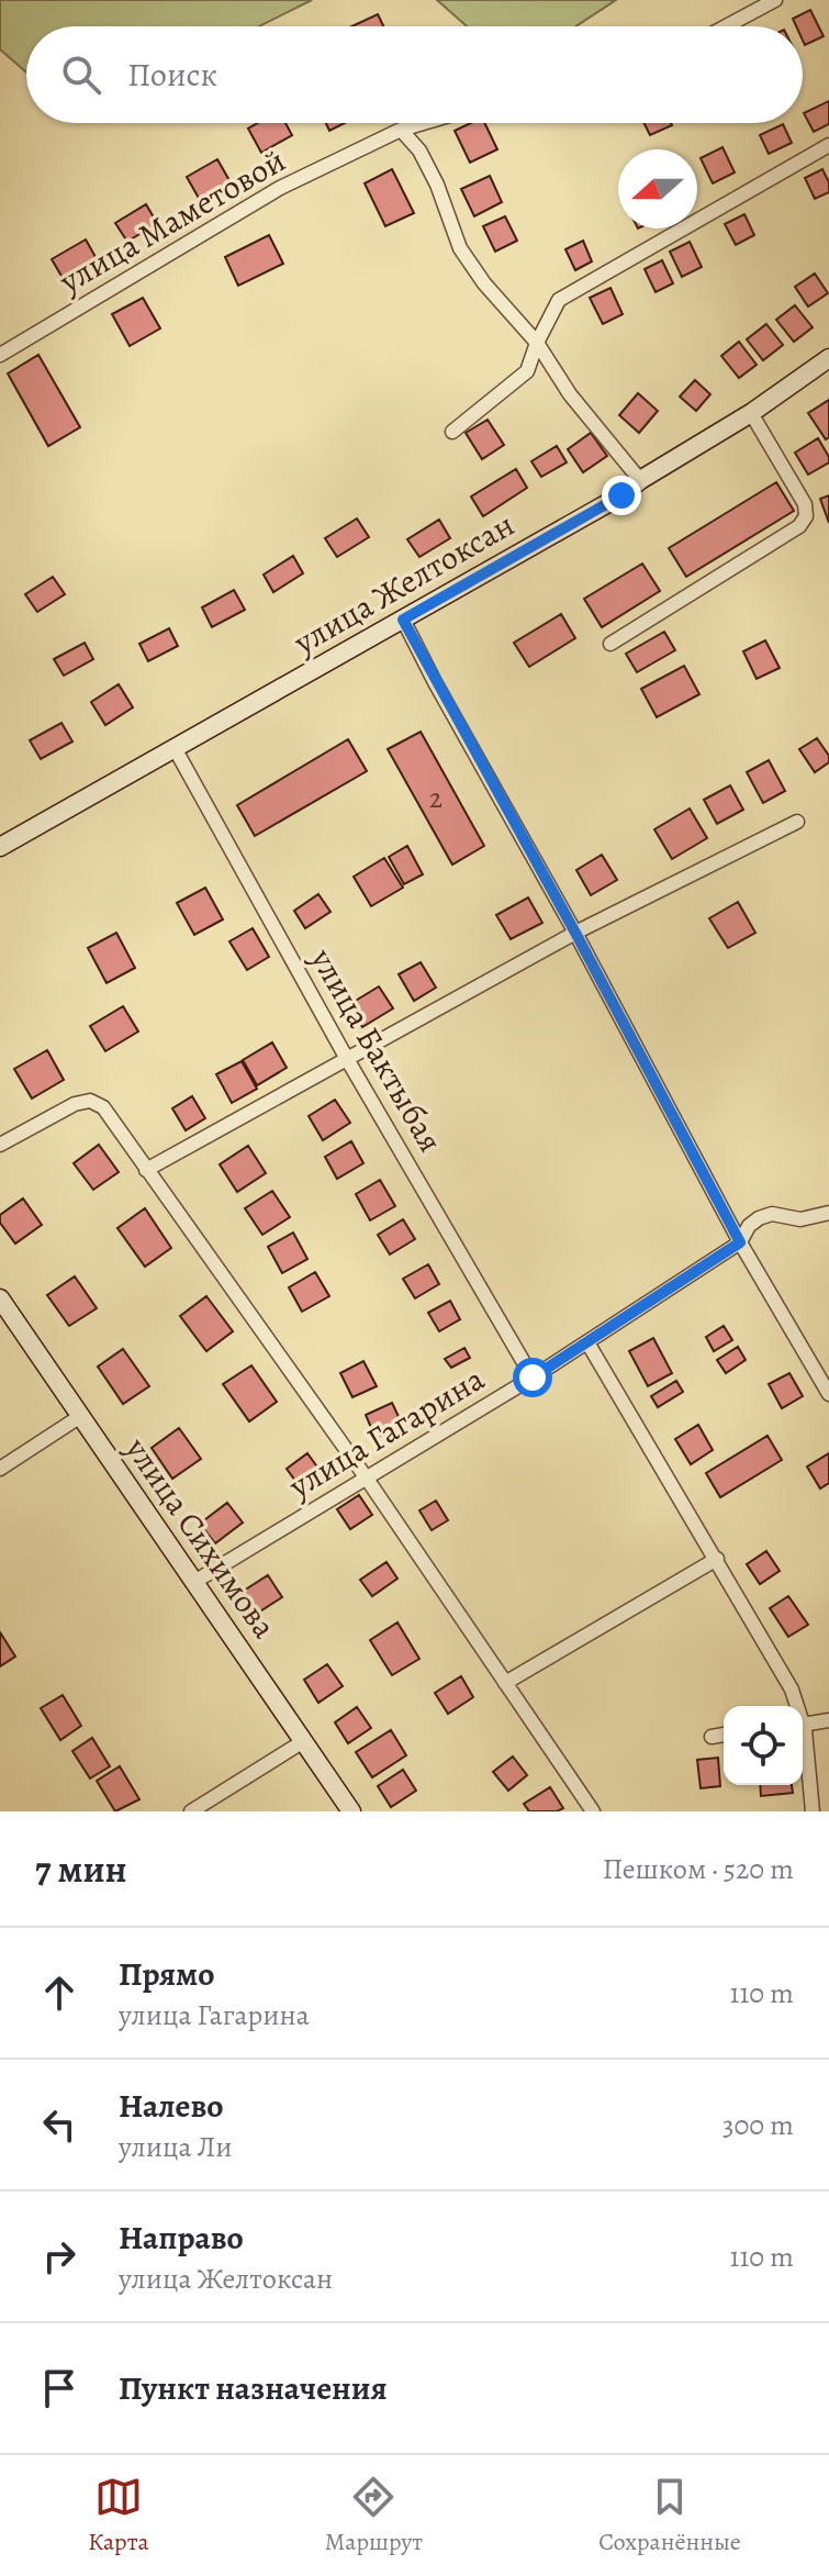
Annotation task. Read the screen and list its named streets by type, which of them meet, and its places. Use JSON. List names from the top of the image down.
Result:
{
  "streets": {
    "street": [
      "улица Маметовой",
      "улица Желтоксан",
      "улица Бактыбая",
      "улица Гагарина",
      "улица Сихимова"
    ]
  },
  "crossings": [
    ["улица Желтоксан", "улица Бактыбая"],
    ["улица Бактыбая", "улица Гагарина"],
    ["улица Гагарина", "улица Сихимова"]
  ],
  "house_numbers": ["2"],
  "north": "left",
  "page": {
    "search": "Поиск",
    "heading": ["7 мин", "Пешком · 520 m"],
    "list": [
      ["Прямо", "улица Гагарина", "110 m"],
      ["Налево", "улица Ли", "300 m"],
      ["Направо", "улица Желтоксан", "110 m"],
      "Пункт назначения"
    ],
    "nav": ["Карта", "Маршрут", "Сохранённые"]
  }
}
